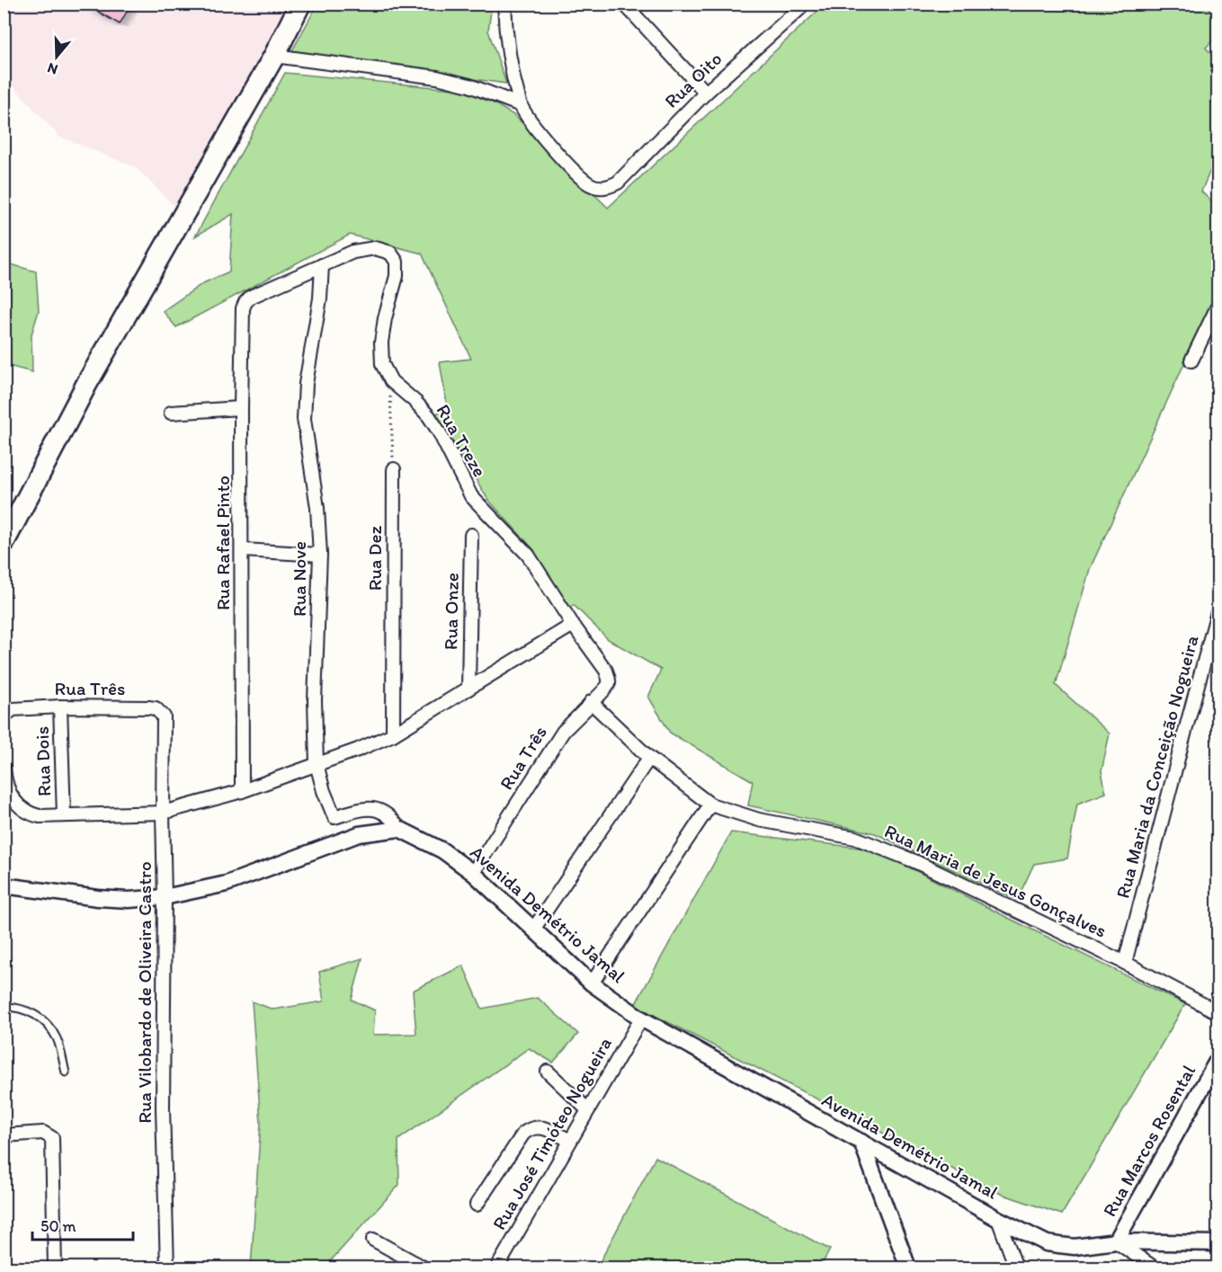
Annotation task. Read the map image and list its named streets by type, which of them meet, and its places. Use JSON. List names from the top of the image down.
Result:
{
  "streets": {
    "street": [
      "Rua Oito",
      "Rua Treze",
      "Rua Rafael Pinto",
      "Rua Dez",
      "Rua Nove",
      "Rua Onze",
      "Rua Três",
      "Rua Dois",
      "Rua Maria da Conceição Nogueira",
      "Rua Maria de Jesus Gonçalves",
      "Avenida Demétrio Jamal",
      "Rua Vilobardo de Oliveira Castro",
      "Rua José Timóteo Nogueira",
      "Rua Marcos Rosental"
    ]
  },
  "crossings": [
    ["Rua Treze", "Rua Rafael Pinto"],
    ["Rua Treze", "Rua Nove"],
    ["Rua Treze", "Rua Três"],
    ["Rua Nove", "Avenida Demétrio Jamal"],
    ["Rua Três", "Rua Dois"],
    ["Rua Três", "Rua Maria de Jesus Gonçalves"],
    ["Rua Três", "Avenida Demétrio Jamal"],
    ["Rua Três", "Rua Vilobardo de Oliveira Castro"],
    ["Rua Maria da Conceição Nogueira", "Rua Maria de Jesus Gonçalves"],
    ["Avenida Demétrio Jamal", "Rua José Timóteo Nogueira"],
    ["Avenida Demétrio Jamal", "Rua Marcos Rosental"]
  ],
  "scale_bar": "50 m",
  "north": "bottom"
}
